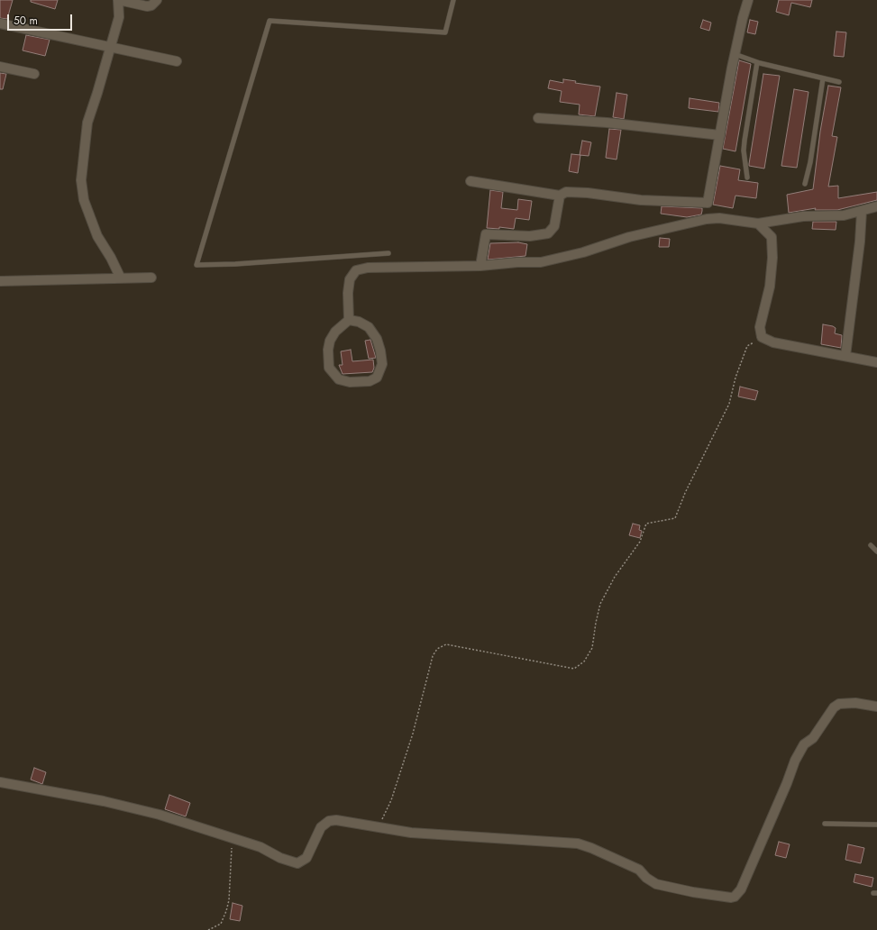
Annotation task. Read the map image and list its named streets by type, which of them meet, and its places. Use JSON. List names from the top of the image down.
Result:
{
  "scale_bar": "50 m"
}
